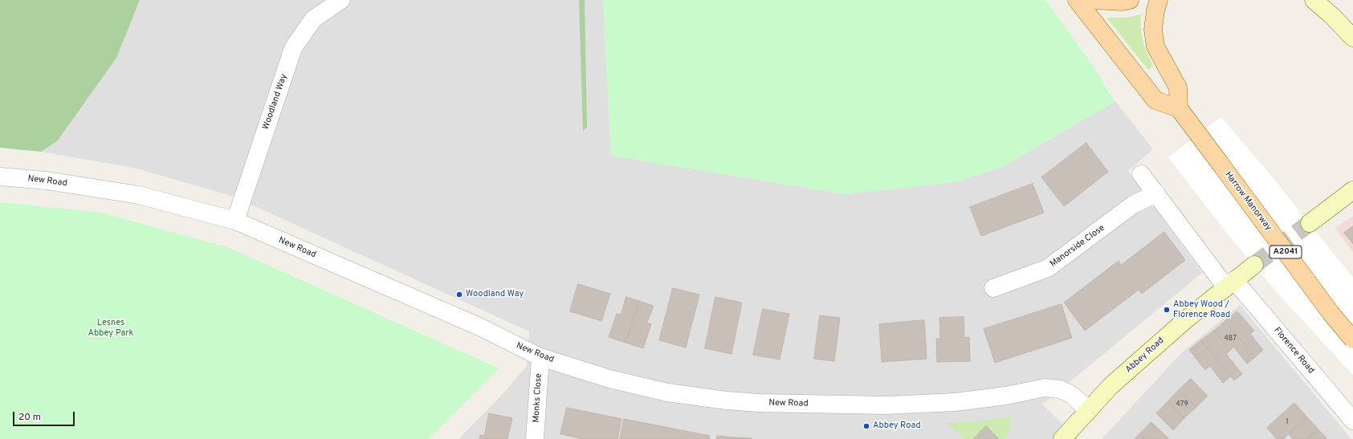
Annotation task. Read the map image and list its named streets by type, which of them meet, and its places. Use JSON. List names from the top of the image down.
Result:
{
  "streets": {
    "main road": ["Harrow Manorway", "A2041", "Abbey Road"],
    "street": [
      "Woodland Way",
      "New Road",
      "Manorside Close",
      "Florence Road",
      "Monks Close"
    ]
  },
  "crossings": [
    ["Woodland Way", "New Road"],
    ["New Road", "Abbey Road"],
    ["New Road", "Monks Close"],
    ["Florence Road", "Abbey Road"]
  ],
  "parks": ["Lesnes Abbey Park"],
  "places": ["Woodland Way", "Abbey Wood / Florence Road", "Abbey Road"],
  "house_numbers": ["487", "479", "1"],
  "scale_bar": "20 m"
}
